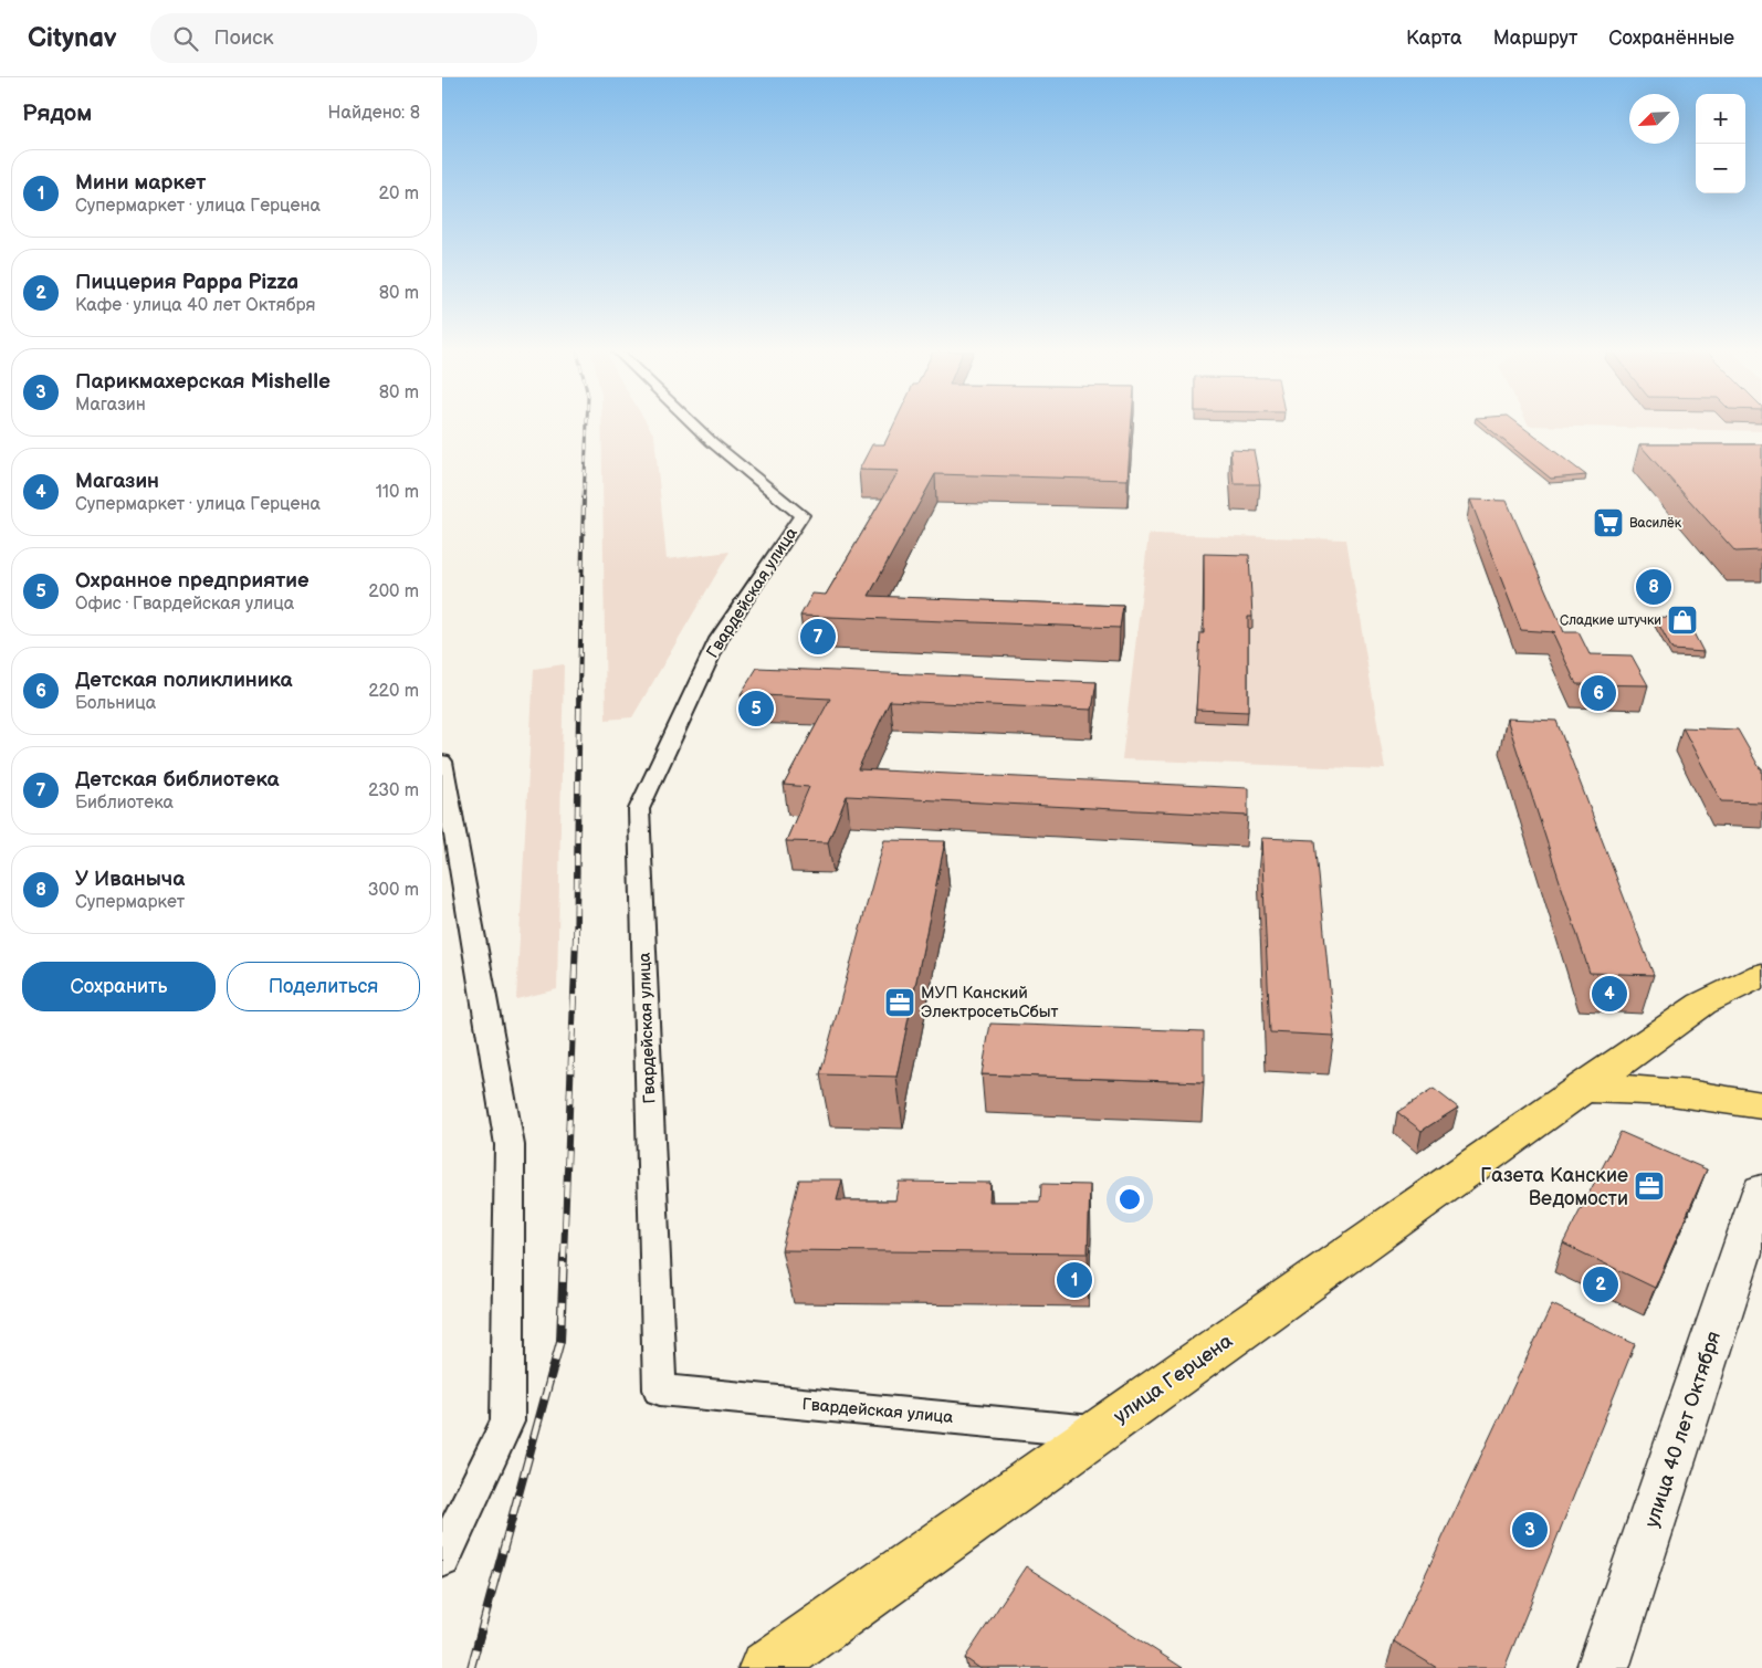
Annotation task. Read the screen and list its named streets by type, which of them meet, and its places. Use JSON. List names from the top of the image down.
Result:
{
  "streets": {
    "main road": ["улица Герцена", "улица 40 лет Октября"],
    "street": ["Гвардейская улица"]
  },
  "crossings": [
    ["Гвардейская улица", "улица Герцена"]
  ],
  "places": {
    "supermarket": ["Василёк"],
    "shop": ["Сладкие штучки"],
    "office": ["МУП Канский ЭлектросетьСбыт", "Газета Канские Ведомости"]
  },
  "north": "bottom left",
  "page": {
    "header": "Citynav",
    "search": "Поиск",
    "nav": ["Карта", "Маршрут", "Сохранённые"],
    "heading": ["Рядом", "Найдено: 8"],
    "map_buttons": ["+", "−"],
    "list": [
      {
        "mark": "1",
        "name": "Мини маркет",
        "note": "Супермаркет · улица Герцена",
        "value": "20 m"
      },
      {
        "mark": "2",
        "name": "Пиццерия Pappa Pizza",
        "note": "Кафе · улица 40 лет Октября",
        "value": "80 m"
      },
      {
        "mark": "3",
        "name": "Парикмахерская Mishelle",
        "note": "Магазин",
        "value": "80 m"
      },
      {
        "mark": "4",
        "name": "Магазин",
        "note": "Супермаркет · улица Герцена",
        "value": "110 m"
      },
      {
        "mark": "5",
        "name": "Охранное предприятие",
        "note": "Офис · Гвардейская улица",
        "value": "200 m"
      },
      {
        "mark": "6",
        "name": "Детская поликлиника",
        "note": "Больница",
        "value": "220 m"
      },
      {
        "mark": "7",
        "name": "Детская библиотека",
        "note": "Библиотека",
        "value": "230 m"
      },
      {
        "mark": "8",
        "name": "У Иваныча",
        "note": "Супермаркет",
        "value": "300 m"
      }
    ],
    "pins": [
      "8",
      "7",
      "6",
      "5",
      "4",
      "1",
      "2",
      "3"
    ],
    "buttons": ["Сохранить", "Поделиться"]
  }
}
